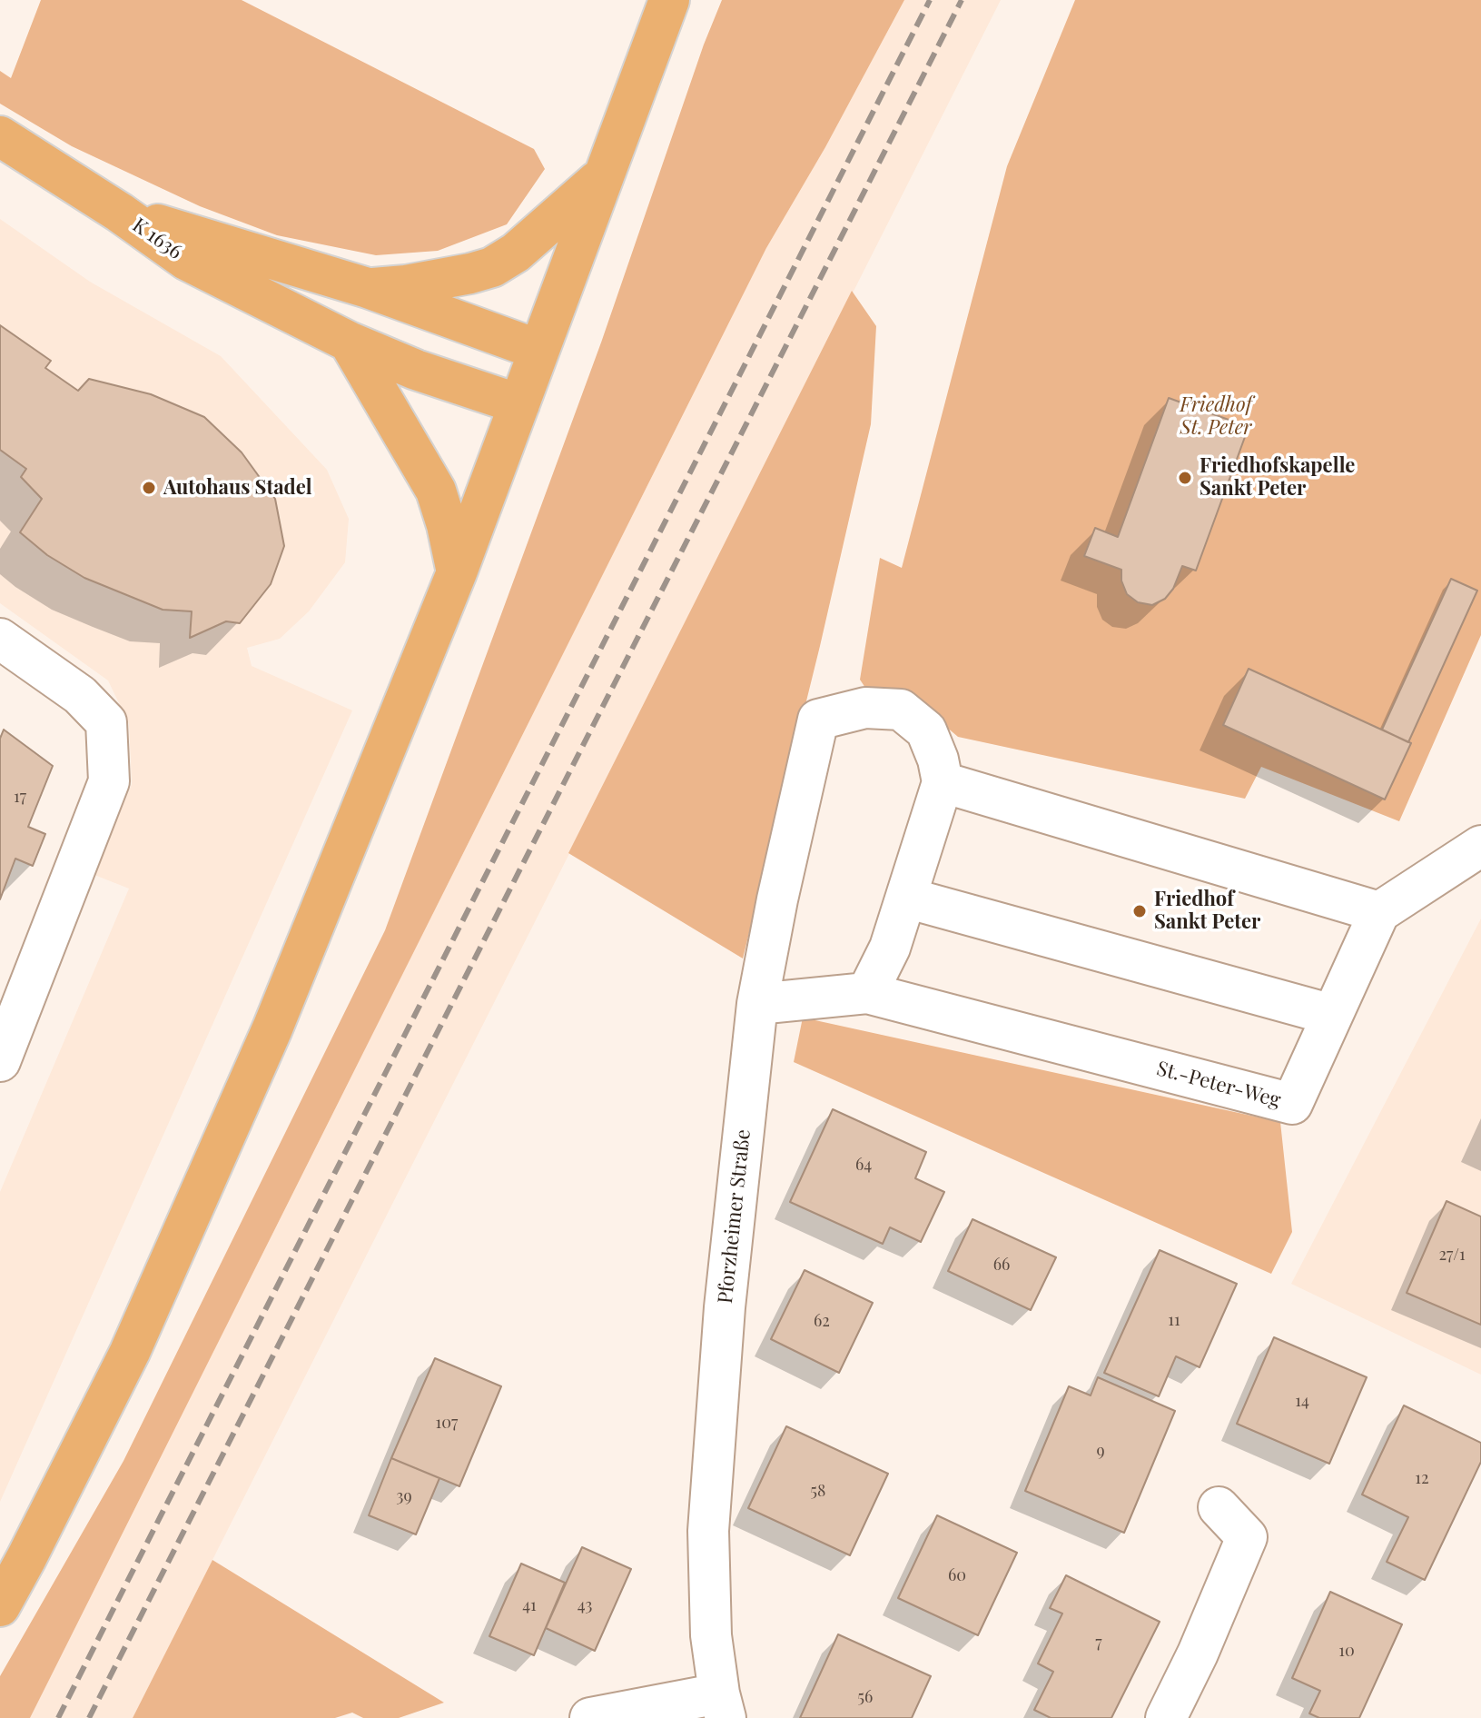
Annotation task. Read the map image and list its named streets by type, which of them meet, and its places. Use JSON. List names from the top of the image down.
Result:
{
  "streets": {
    "main road": ["K 1636"],
    "street": ["St.-Peter-Weg", "Pforzheimer Straße"]
  },
  "parks": ["Friedhof St. Peter"],
  "places": ["Friedhofskapelle Sankt Peter", "Autohaus Stadel", "Friedhof Sankt Peter"],
  "house_numbers": [
    "17",
    "64",
    "27/1",
    "66",
    "11",
    "62",
    "14",
    "107",
    "9",
    "12",
    "58",
    "39",
    "60",
    "41",
    "43",
    "7",
    "10",
    "56"
  ]
}
